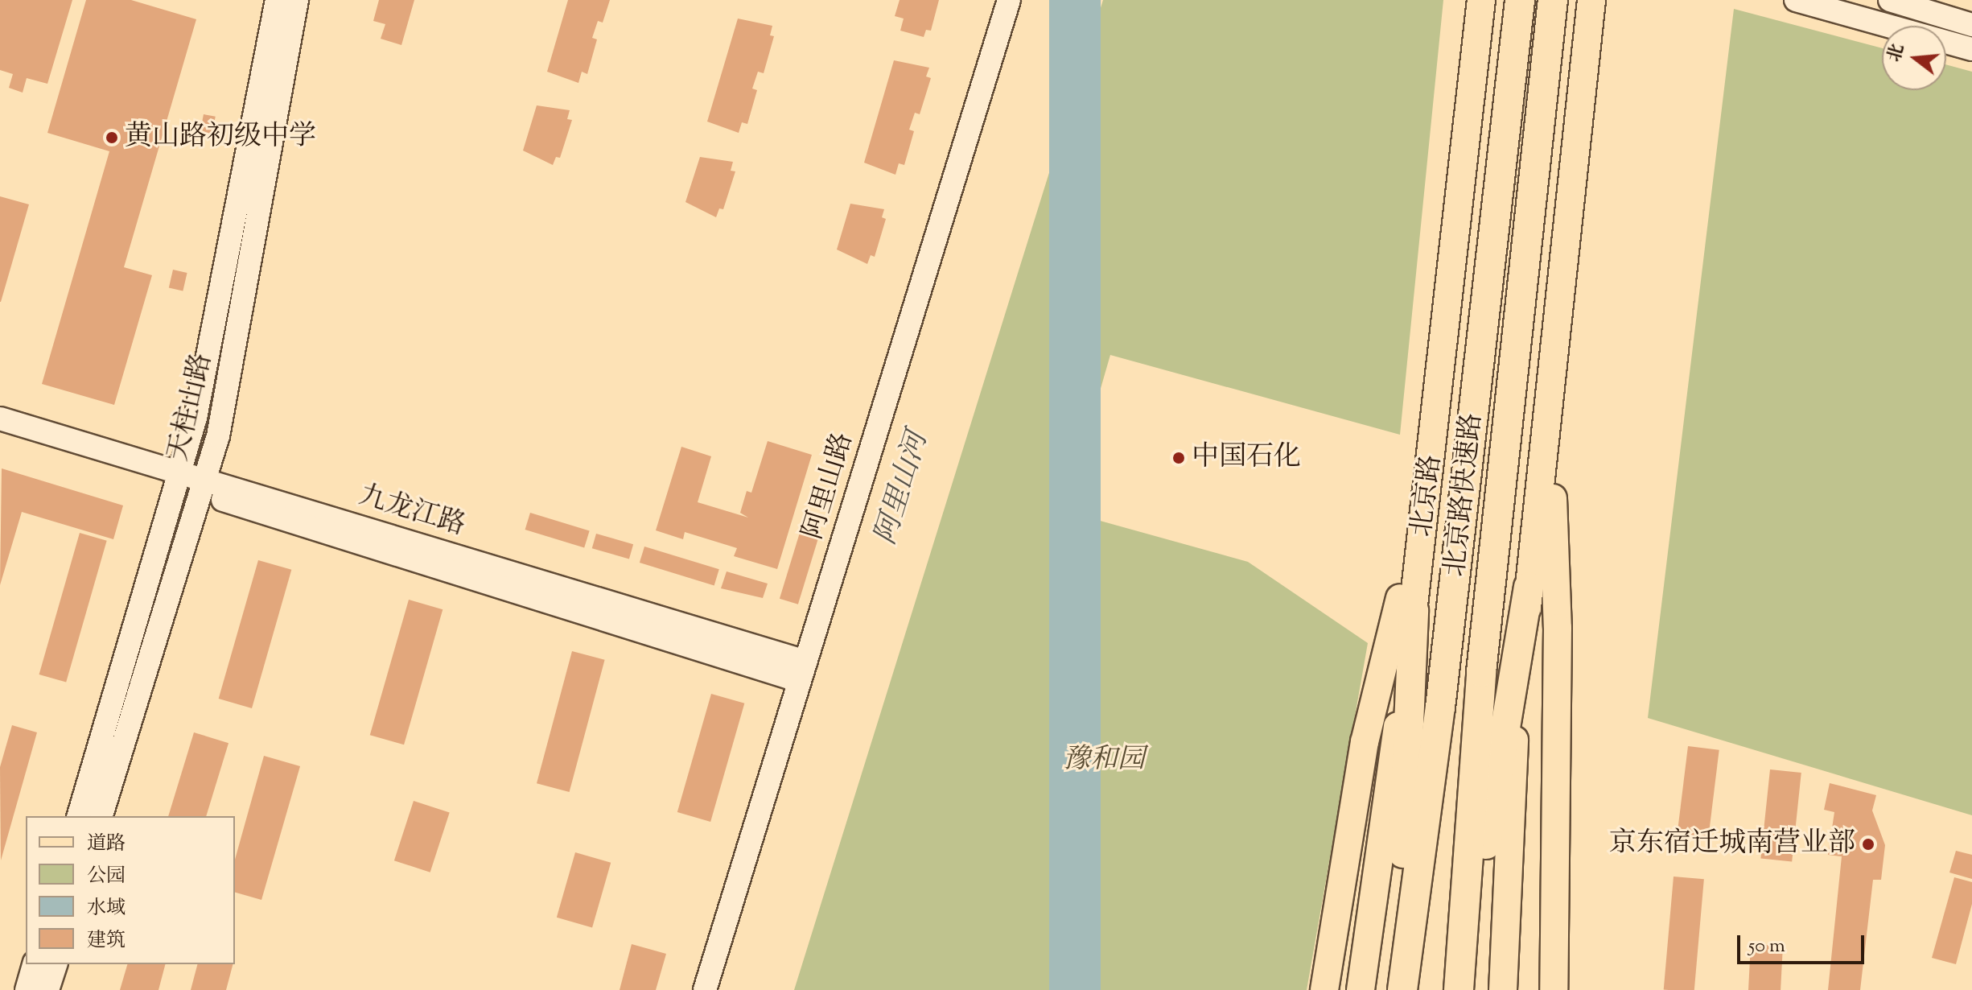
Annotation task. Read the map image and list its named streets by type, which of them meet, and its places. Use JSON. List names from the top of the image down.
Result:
{
  "streets": {
    "highway": ["北京路快速路"],
    "main road": ["北京路"],
    "street": ["天柱山路", "阿里山路", "九龙江路"]
  },
  "crossings": [
    ["天柱山路", "九龙江路"],
    ["阿里山路", "九龙江路"]
  ],
  "water": ["阿里山河"],
  "parks": ["豫和园"],
  "places": ["黄山路初级中学", "中国石化", "京东宿迁城南营业部"],
  "legend": [
    "道路",
    "公园",
    "水域",
    "建筑"
  ],
  "scale_bar": "50 m",
  "north": "left"
}
